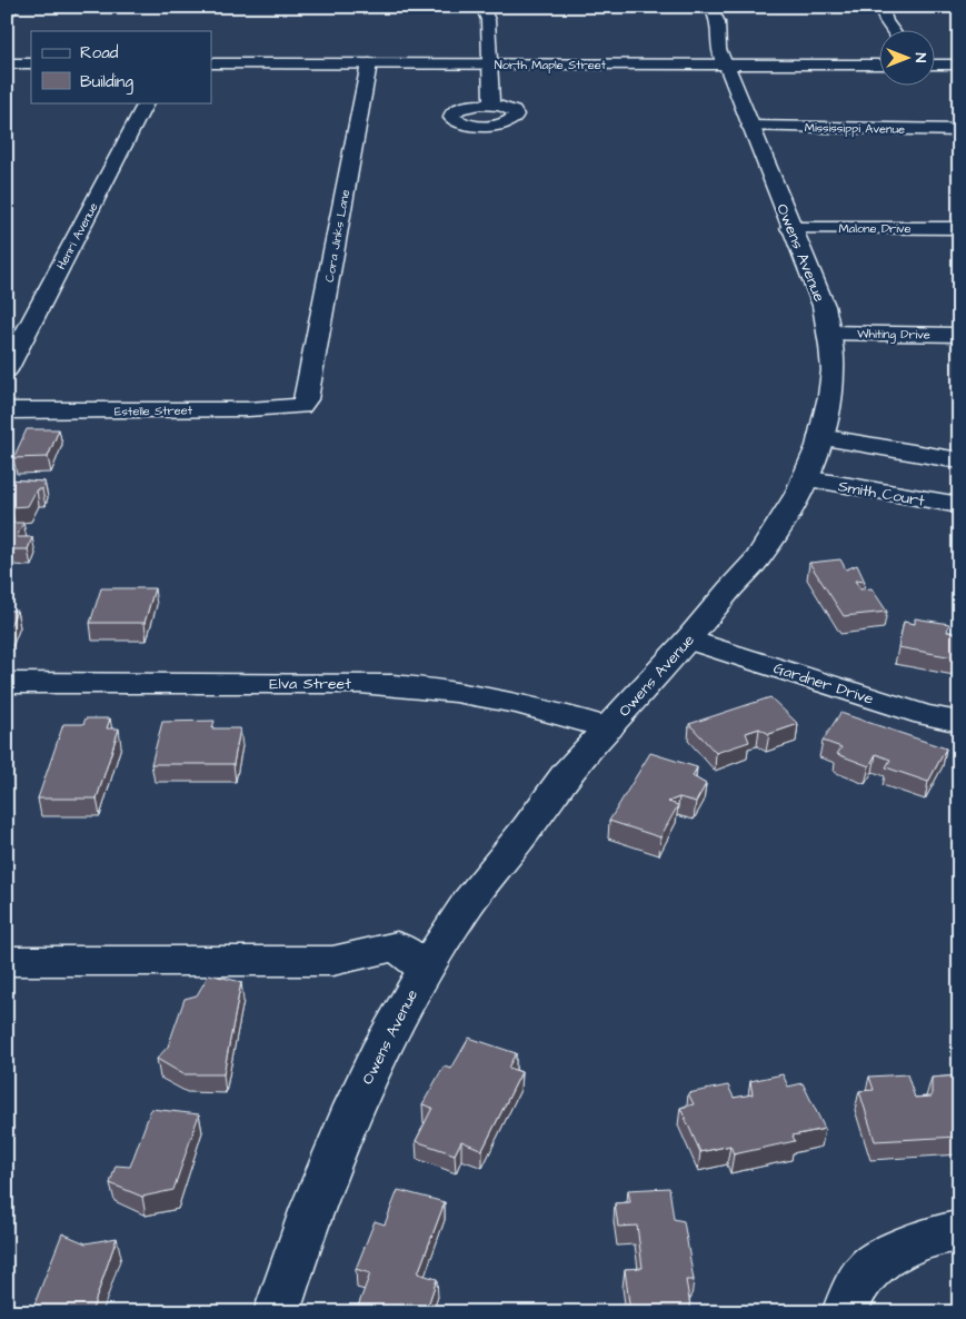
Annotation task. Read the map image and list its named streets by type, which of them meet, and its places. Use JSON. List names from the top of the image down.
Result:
{
  "streets": {
    "street": [
      "North Maple Street",
      "Mississippi Avenue",
      "Malone Drive",
      "Henri Avenue",
      "Cora Jinks Lane",
      "Owens Avenue",
      "Whiting Drive",
      "Estelle Street",
      "Smith Court",
      "Elva Street",
      "Gardner Drive"
    ]
  },
  "crossings": [
    ["North Maple Street", "Cora Jinks Lane"],
    ["North Maple Street", "Owens Avenue"],
    ["Mississippi Avenue", "Owens Avenue"],
    ["Malone Drive", "Owens Avenue"],
    ["Cora Jinks Lane", "Estelle Street"],
    ["Owens Avenue", "Whiting Drive"],
    ["Owens Avenue", "Smith Court"],
    ["Owens Avenue", "Elva Street"],
    ["Owens Avenue", "Gardner Drive"]
  ],
  "legend": ["Road", "Building"],
  "north": "right"
}
